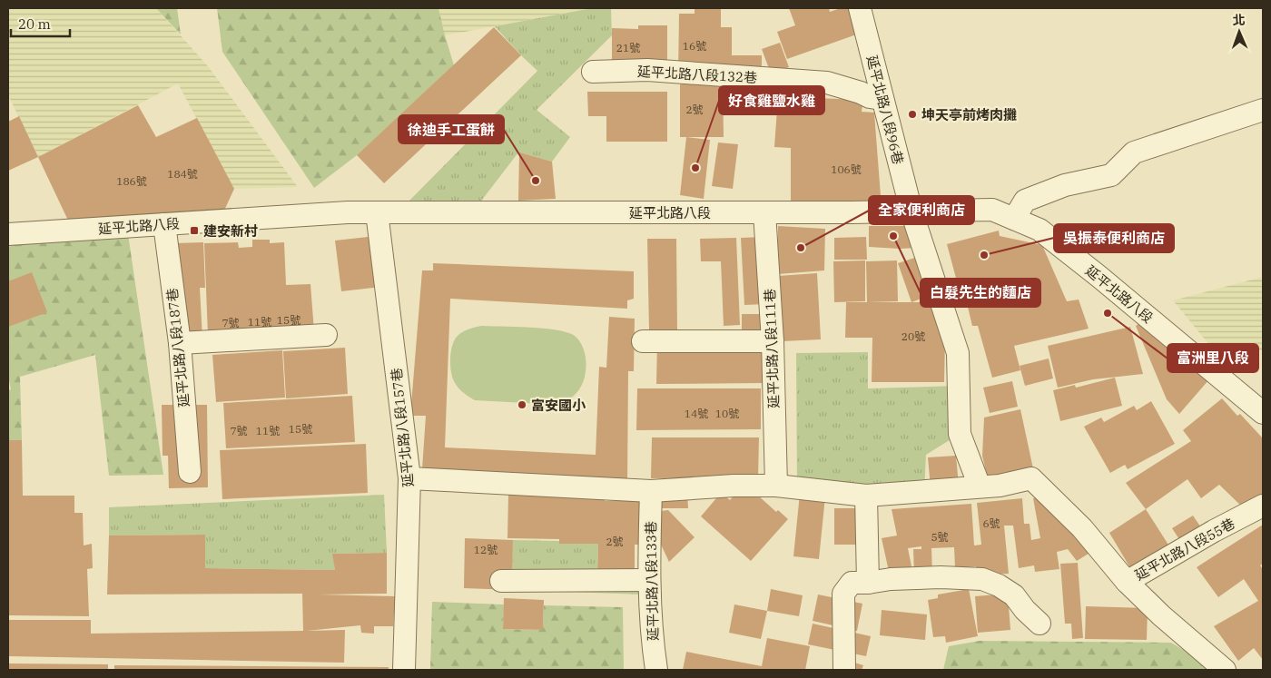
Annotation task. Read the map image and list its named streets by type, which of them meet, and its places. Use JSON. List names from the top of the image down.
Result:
{
  "streets": {
    "street": [
      "延平北路八段132巷",
      "延平北路八段96巷",
      "延平北路八段",
      "延平北路八段187巷",
      "延平北路八段111巷",
      "延平北路八段157巷",
      "延平北路八段55巷",
      "延平北路八段133巷"
    ]
  },
  "crossings": [
    ["延平北路八段132巷", "延平北路八段96巷"],
    ["延平北路八段96巷", "延平北路八段"],
    ["延平北路八段", "延平北路八段187巷"],
    ["延平北路八段", "延平北路八段111巷"],
    ["延平北路八段", "延平北路八段157巷"]
  ],
  "places": {
    "other": [
      "坤天亭前烤肉攤",
      "好食雞鹽水雞",
      "徐迪手工蛋餅",
      "白髮先生的麵店",
      "全家便利商店",
      "吳振泰便利商店",
      "富洲里八段",
      "富安國小"
    ],
    "transit": ["建安新村"]
  },
  "house_numbers": [
    "16號",
    "21號",
    "2號",
    "106號",
    "184號",
    "186號",
    "15號",
    "11號",
    "7號",
    "20號",
    "14號",
    "10號",
    "15號",
    "7號",
    "11號",
    "6號",
    "5號",
    "2號",
    "12號"
  ],
  "scale_bar": "20 m",
  "north": "top"
}
